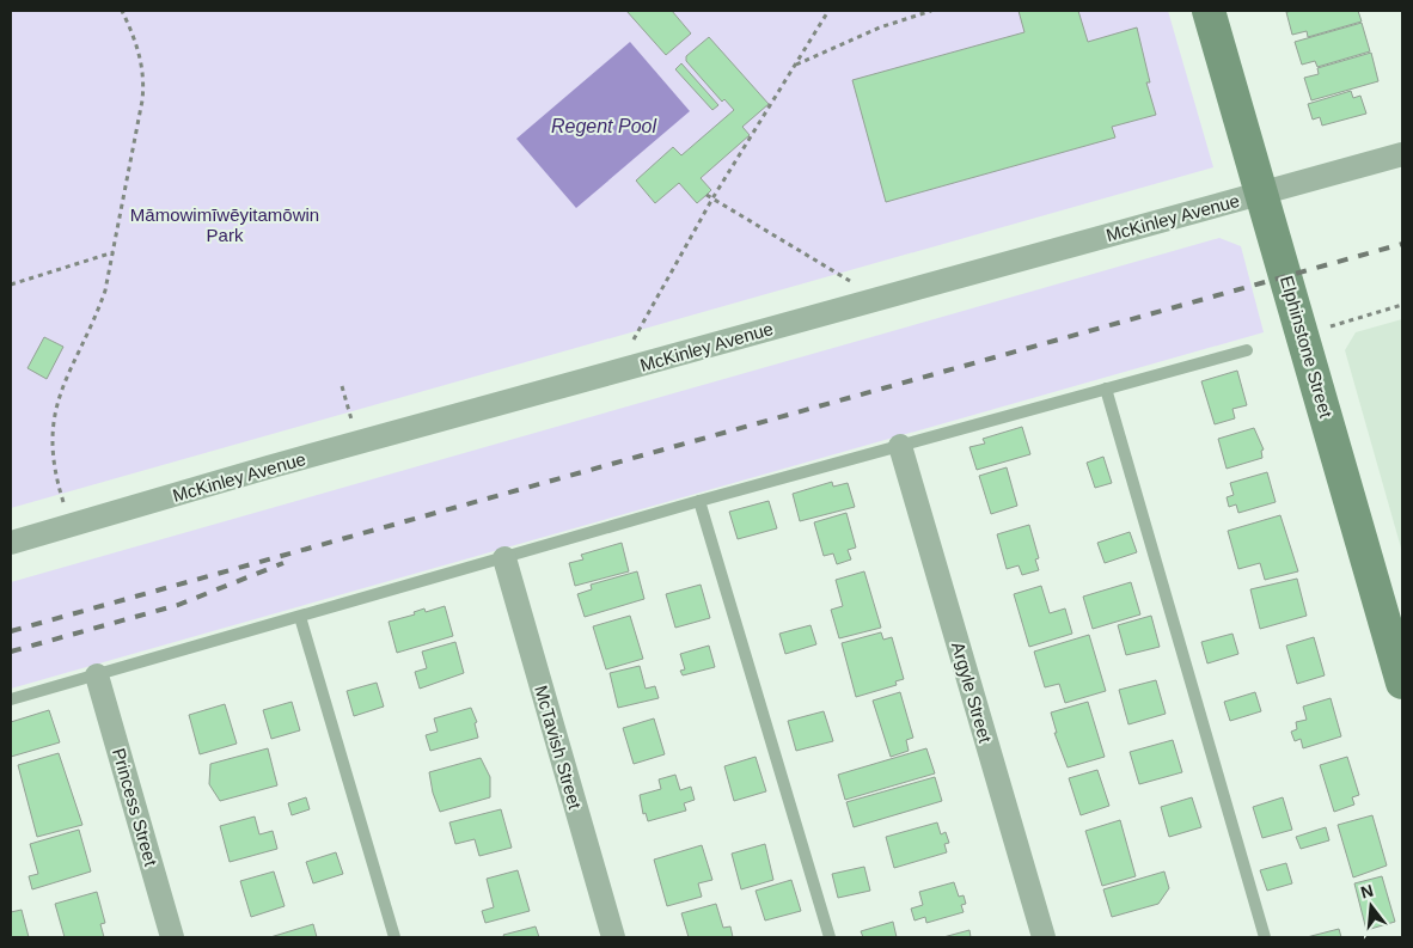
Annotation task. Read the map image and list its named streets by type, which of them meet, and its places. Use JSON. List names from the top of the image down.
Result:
{
  "streets": {
    "street": [
      "McKinley Avenue",
      "Elphinstone Street",
      "Argyle Street",
      "McTavish Street",
      "Princess Street"
    ]
  },
  "crossings": [
    ["McKinley Avenue", "Elphinstone Street"]
  ],
  "water": ["Regent Pool"],
  "parks": ["Māmowimīwēyitamōwin Park"],
  "north": "top"
}
